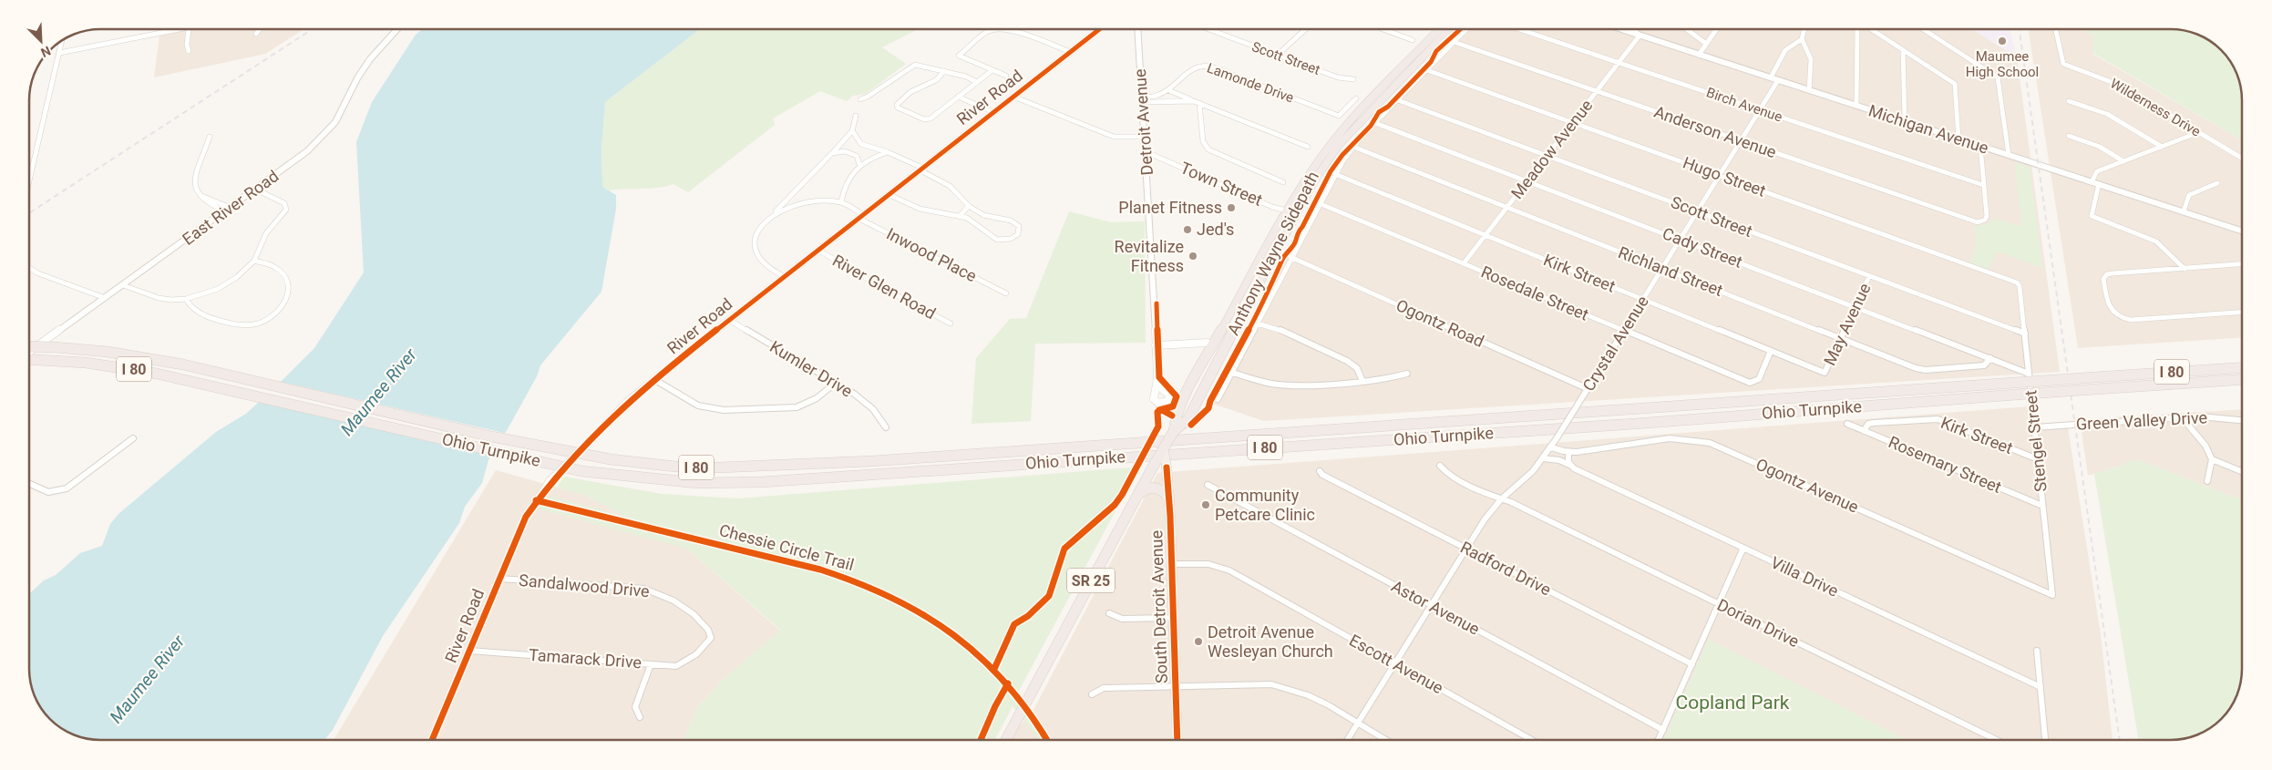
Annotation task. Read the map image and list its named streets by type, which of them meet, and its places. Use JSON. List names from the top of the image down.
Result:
{
  "streets": {
    "highway": ["I 80", "Ohio Turnpike", "SR 25"],
    "main road": ["South Detroit Avenue"],
    "street": [
      "Scott Street",
      "Lamonde Drive",
      "River Road",
      "Birch Avenue",
      "Wilderness Drive",
      "Detroit Avenue",
      "Michigan Avenue",
      "Anderson Avenue",
      "Meadow Avenue",
      "Hugo Street",
      "Town Street",
      "East River Road",
      "Cady Street",
      "Inwood Place",
      "Richland Street",
      "Kirk Street",
      "River Glen Road",
      "Rosedale Street",
      "Ogontz Road",
      "May Avenue",
      "Crystal Avenue",
      "Kumler Drive",
      "Green Valley Drive",
      "Stengel Street",
      "Rosemary Street",
      "Ogontz Avenue",
      "Radford Drive",
      "Villa Drive",
      "Sandalwood Drive",
      "Astor Avenue",
      "Dorian Drive",
      "Tamarack Drive",
      "Escott Avenue"
    ],
    "cycle path": ["Anthony Wayne Sidepath", "Chessie Circle Trail"]
  },
  "crossings": [
    ["Scott Street", "Meadow Avenue"],
    ["Scott Street", "May Avenue"],
    ["Scott Street", "Crystal Avenue"],
    ["Scott Street", "Stengel Street"],
    ["Lamonde Drive", "Detroit Avenue"],
    ["River Road", "Inwood Place"],
    ["River Road", "River Glen Road"],
    ["River Road", "Kumler Drive"],
    ["River Road", "Sandalwood Drive"],
    ["River Road", "Tamarack Drive"],
    ["Birch Avenue", "Anderson Avenue"],
    ["Birch Avenue", "Meadow Avenue"],
    ["Birch Avenue", "Crystal Avenue"],
    ["Detroit Avenue", "Town Street"],
    ["Michigan Avenue", "Meadow Avenue"],
    ["Michigan Avenue", "Crystal Avenue"],
    ["Anderson Avenue", "Meadow Avenue"],
    ["Anderson Avenue", "Crystal Avenue"],
    ["Meadow Avenue", "Hugo Street"],
    ["Meadow Avenue", "Cady Street"],
    ["Meadow Avenue", "Richland Street"],
    ["Meadow Avenue", "Kirk Street"],
    ["Meadow Avenue", "Rosedale Street"],
    ["Hugo Street", "Crystal Avenue"],
    ["Hugo Street", "Stengel Street"],
    ["Cady Street", "Richland Street"],
    ["Cady Street", "May Avenue"],
    ["Cady Street", "Crystal Avenue"],
    ["Cady Street", "Stengel Street"],
    ["Richland Street", "May Avenue"],
    ["Richland Street", "Crystal Avenue"],
    ["Kirk Street", "Rosedale Street"],
    ["Kirk Street", "May Avenue"],
    ["Kirk Street", "Crystal Avenue"],
    ["Kirk Street", "Stengel Street"],
    ["Kirk Street", "Rosemary Street"],
    ["Rosedale Street", "Crystal Avenue"],
    ["Ogontz Road", "Crystal Avenue"],
    ["Crystal Avenue", "Ogontz Avenue"],
    ["Crystal Avenue", "Radford Drive"],
    ["Crystal Avenue", "Villa Drive"],
    ["Crystal Avenue", "Astor Avenue"],
    ["Crystal Avenue", "Dorian Drive"],
    ["Crystal Avenue", "Escott Avenue"],
    ["Green Valley Drive", "Stengel Street"],
    ["Stengel Street", "Rosemary Street"],
    ["Stengel Street", "Ogontz Avenue"],
    ["SR 25", "South Detroit Avenue"],
    ["Sandalwood Drive", "Tamarack Drive"],
    ["South Detroit Avenue", "Escott Avenue"]
  ],
  "water": ["Maumee River"],
  "parks": ["Copland Park"],
  "places": [
    "Maumee High School",
    "Planet Fitness",
    "Jed's",
    "Revitalize Fitness",
    "Community Petcare Clinic",
    "Detroit Avenue Wesleyan Church"
  ],
  "north": "bottom right"
}
